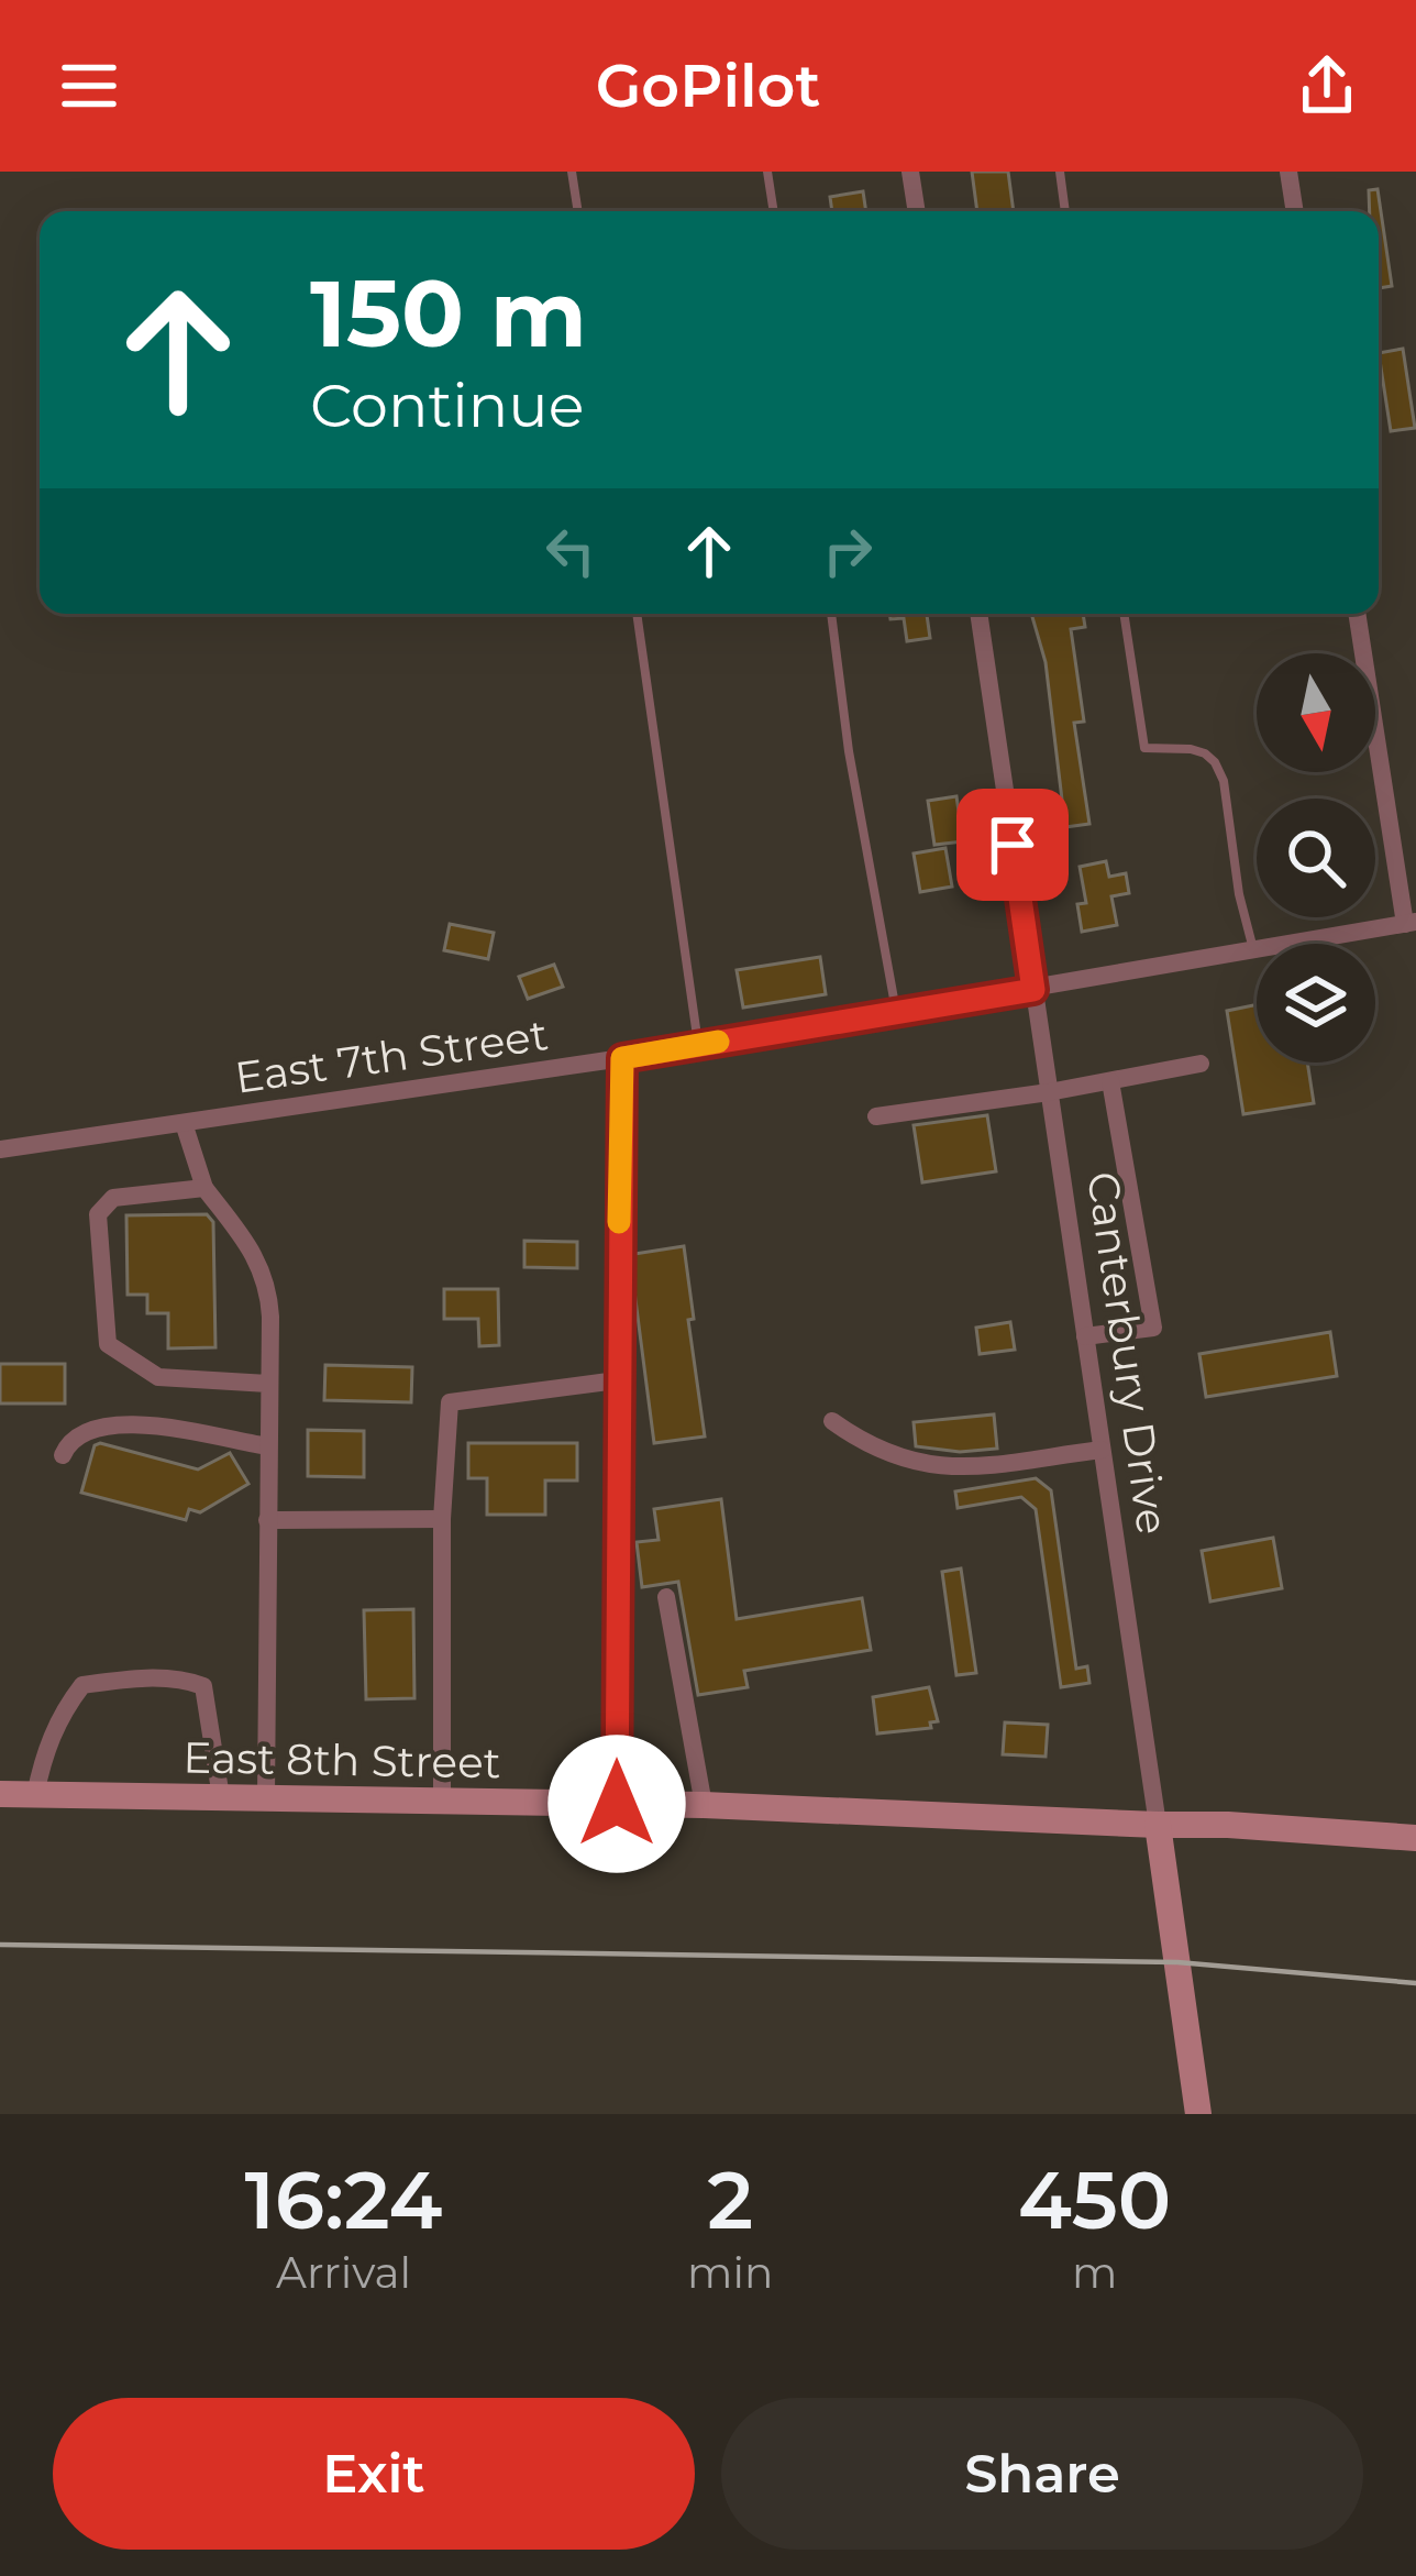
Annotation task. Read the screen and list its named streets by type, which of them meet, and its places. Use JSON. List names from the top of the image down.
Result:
{
  "streets": {
    "main road": ["Canterbury Drive", "East 8th Street"],
    "street": ["East 7th Street"]
  },
  "crossings": [
    ["East 7th Street", "Canterbury Drive"],
    ["Canterbury Drive", "East 8th Street"]
  ],
  "north": "bottom",
  "page": {
    "header": "GoPilot",
    "turn": ["150 m", "Continue"],
    "eta": [
      "16:24",
      "Arrival",
      "2",
      "min",
      "450",
      "m"
    ],
    "buttons": ["Exit", "Share"]
  }
}
